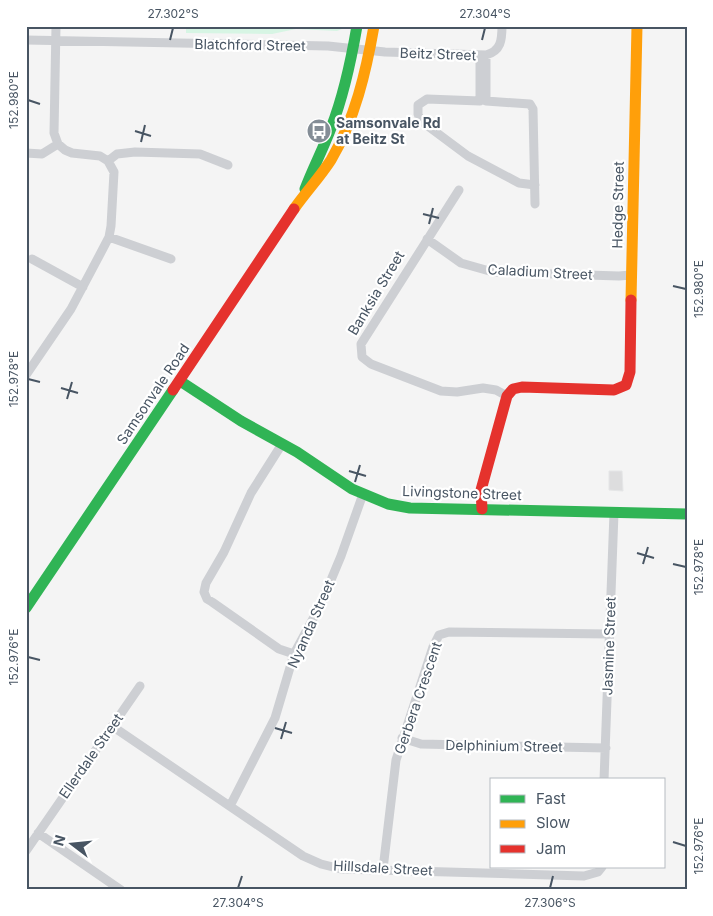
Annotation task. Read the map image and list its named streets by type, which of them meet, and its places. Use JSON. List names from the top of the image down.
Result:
{
  "streets": {
    "street": [
      "Blatchford Street",
      "Beitz Street",
      "Hedge Street",
      "Caladium Street",
      "Banksia Street",
      "Samsonvale Road",
      "Livingstone Street",
      "Nyanda Street",
      "Jasmine Street",
      "Gerbera Crescent",
      "Delphinium Street",
      "Ellerdale Street",
      "Hillsdale Street"
    ]
  },
  "crossings": [
    ["Blatchford Street", "Beitz Street"],
    ["Blatchford Street", "Samsonvale Road"],
    ["Beitz Street", "Samsonvale Road"],
    ["Hedge Street", "Caladium Street"],
    ["Hedge Street", "Banksia Street"],
    ["Caladium Street", "Banksia Street"],
    ["Samsonvale Road", "Livingstone Street"],
    ["Livingstone Street", "Nyanda Street"],
    ["Livingstone Street", "Jasmine Street"],
    ["Nyanda Street", "Hillsdale Street"],
    ["Jasmine Street", "Gerbera Crescent"],
    ["Jasmine Street", "Delphinium Street"],
    ["Gerbera Crescent", "Delphinium Street"],
    ["Gerbera Crescent", "Hillsdale Street"],
    ["Ellerdale Street", "Hillsdale Street"]
  ],
  "places": {
    "bus stop": ["Samsonvale Rd at Beitz St"]
  },
  "legend": ["Fast", "Slow", "Jam"],
  "north": "left",
  "coordinates": [
    "27.302°S",
    "27.304°S",
    "152.980°E",
    "152.978°E",
    "152.976°E",
    "27.306°S"
  ]
}
